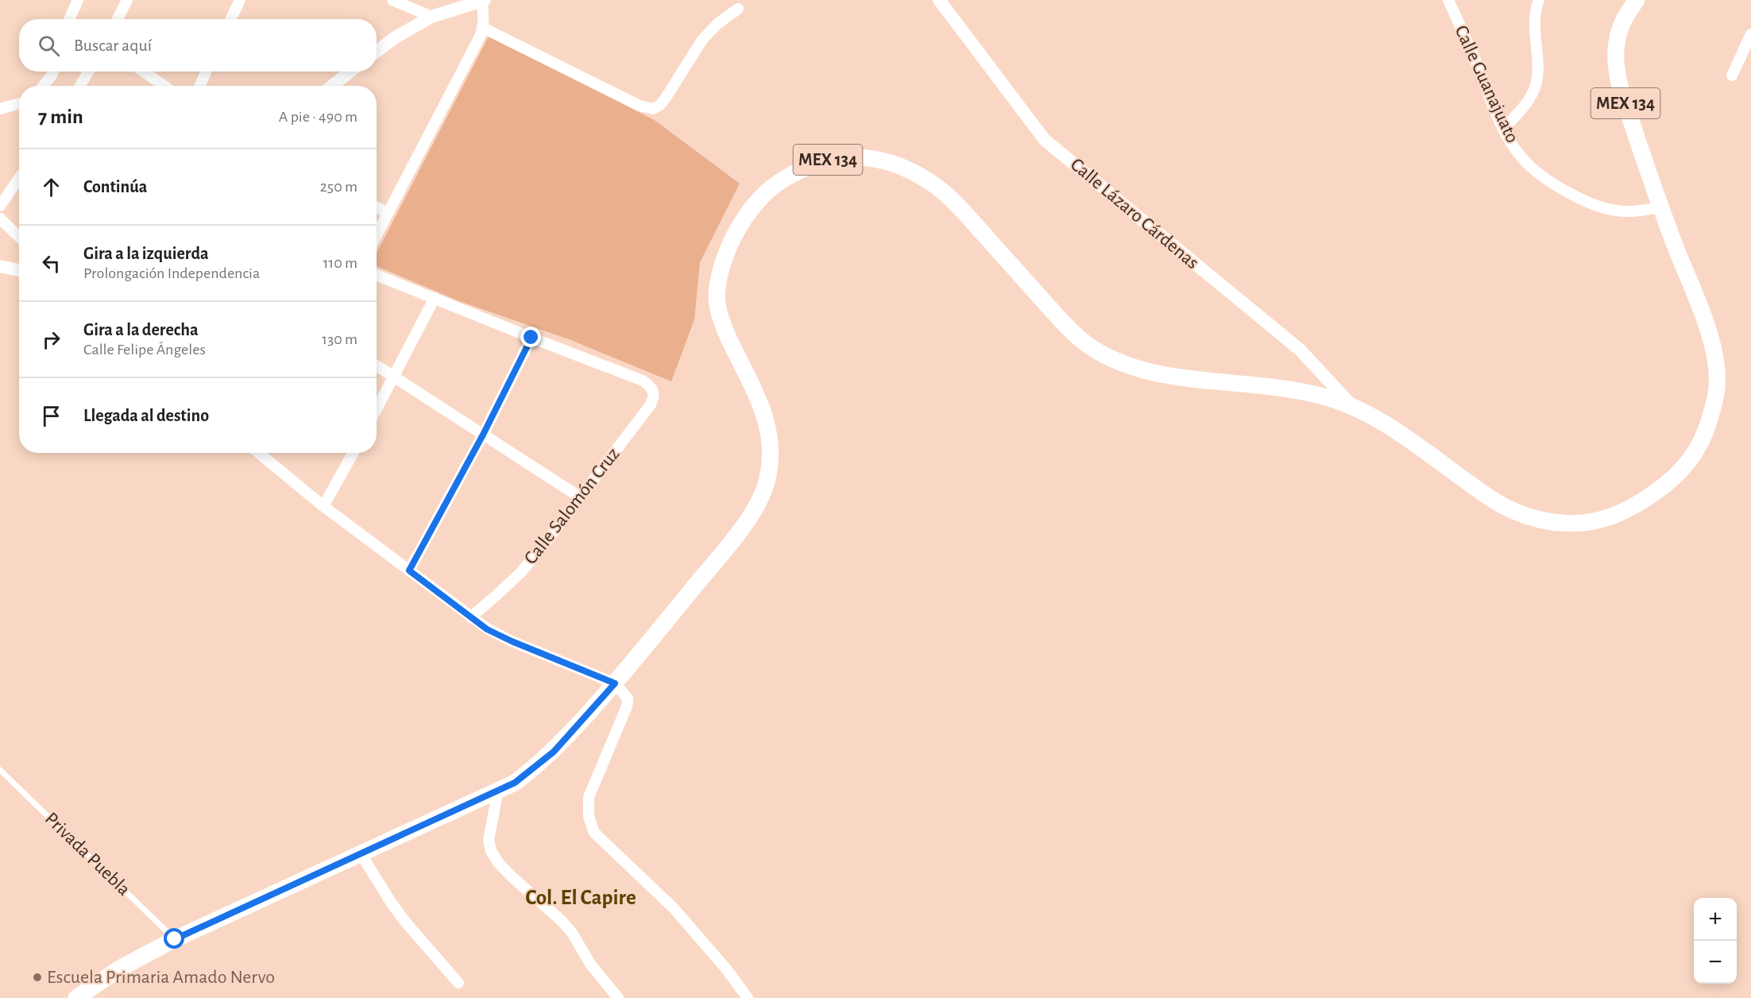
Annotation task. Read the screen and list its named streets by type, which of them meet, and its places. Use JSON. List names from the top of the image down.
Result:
{
  "streets": {
    "main road": ["MEX 134"],
    "street": ["Calle Guanajuato", "Calle Lázaro Cárdenas", "Calle Salomón Cruz"],
    "lane": ["Privada Puebla"]
  },
  "crossings": [
    ["Calle Guanajuato", "MEX 134"],
    ["MEX 134", "Calle Lázaro Cárdenas"],
    ["MEX 134", "Privada Puebla"]
  ],
  "districts": ["Col. El Capire"],
  "places": ["Escuela Primaria Amado Nervo"],
  "page": {
    "search": "Buscar aquí",
    "heading": ["7 min", "A pie · 490 m"],
    "list": [
      ["Continúa", "250 m"],
      ["Gira a la izquierda", "Prolongación Independencia", "110 m"],
      ["Gira a la derecha", "Calle Felipe Ángeles", "130 m"],
      "Llegada al destino"
    ],
    "map_buttons": ["+", "−"]
  }
}
